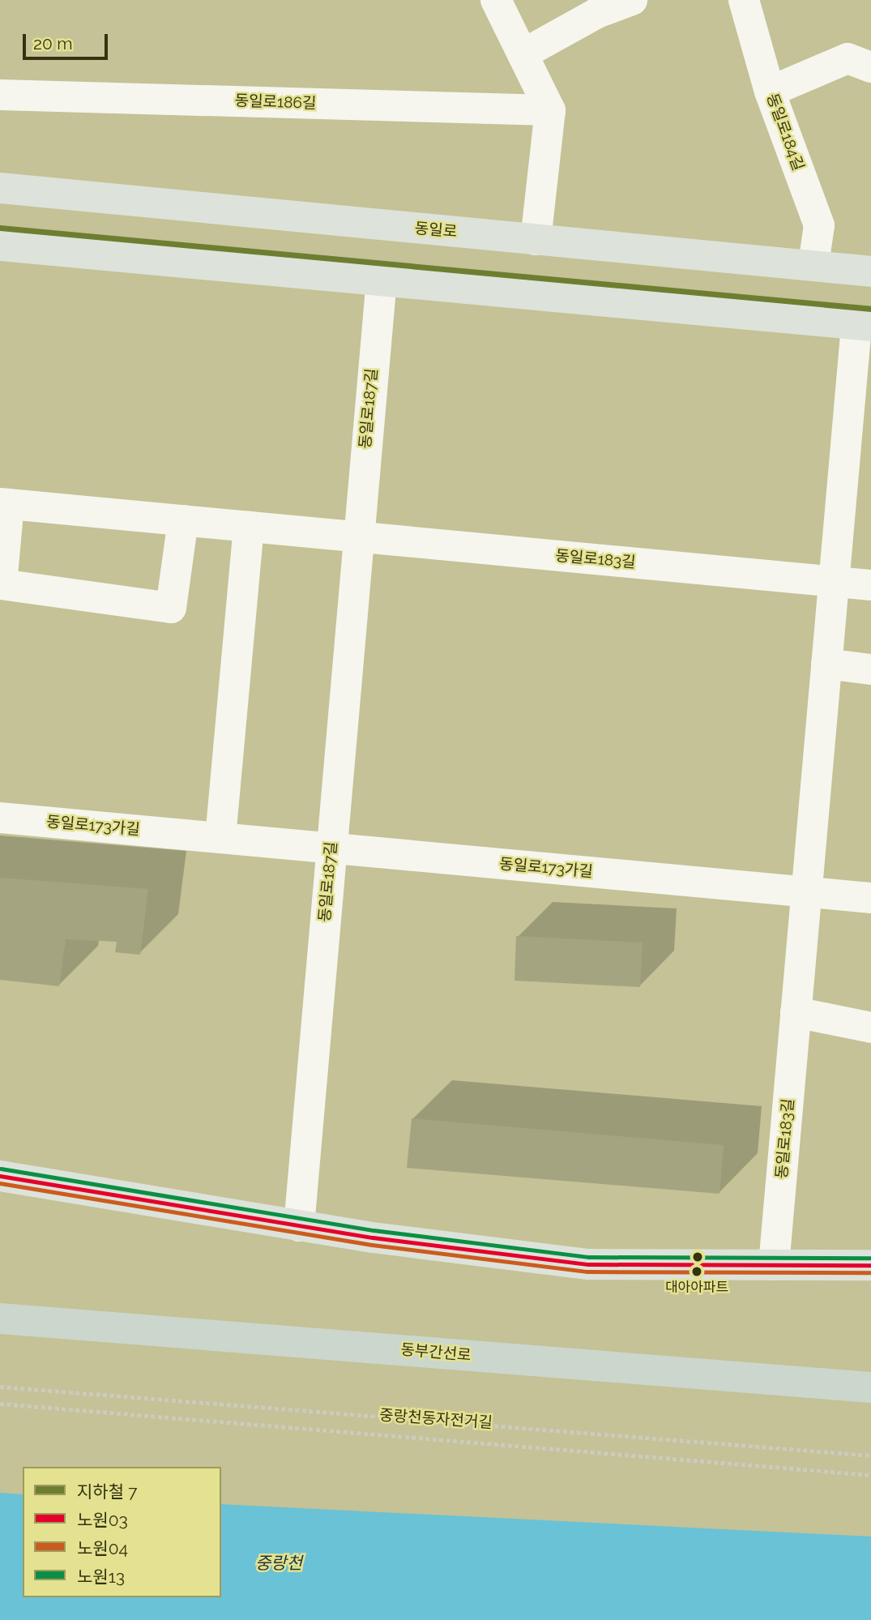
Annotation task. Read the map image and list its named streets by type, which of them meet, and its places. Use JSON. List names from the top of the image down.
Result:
{
  "streets": {
    "highway": ["동부간선로"],
    "main road": ["동일로"],
    "street": [
      "동일로186길",
      "동일로184길",
      "동일로187길",
      "동일로183길",
      "동일로173가길"
    ],
    "path": ["중랑천동자전거길"]
  },
  "crossings": [
    ["동일로184길", "동일로"],
    ["동일로187길", "동일로183길"],
    ["동일로187길", "동일로173가길"],
    ["동일로183길", "동일로173가길"]
  ],
  "water": ["중랑천"],
  "places": ["대아아파트"],
  "lines": [
    "metro line 7",
    "transit line 노원13",
    "transit line 노원03",
    "transit line 노원04"
  ],
  "legend": [
    "지하철 7",
    "노원03",
    "노원04",
    "노원13"
  ],
  "scale_bar": "20 m"
}
